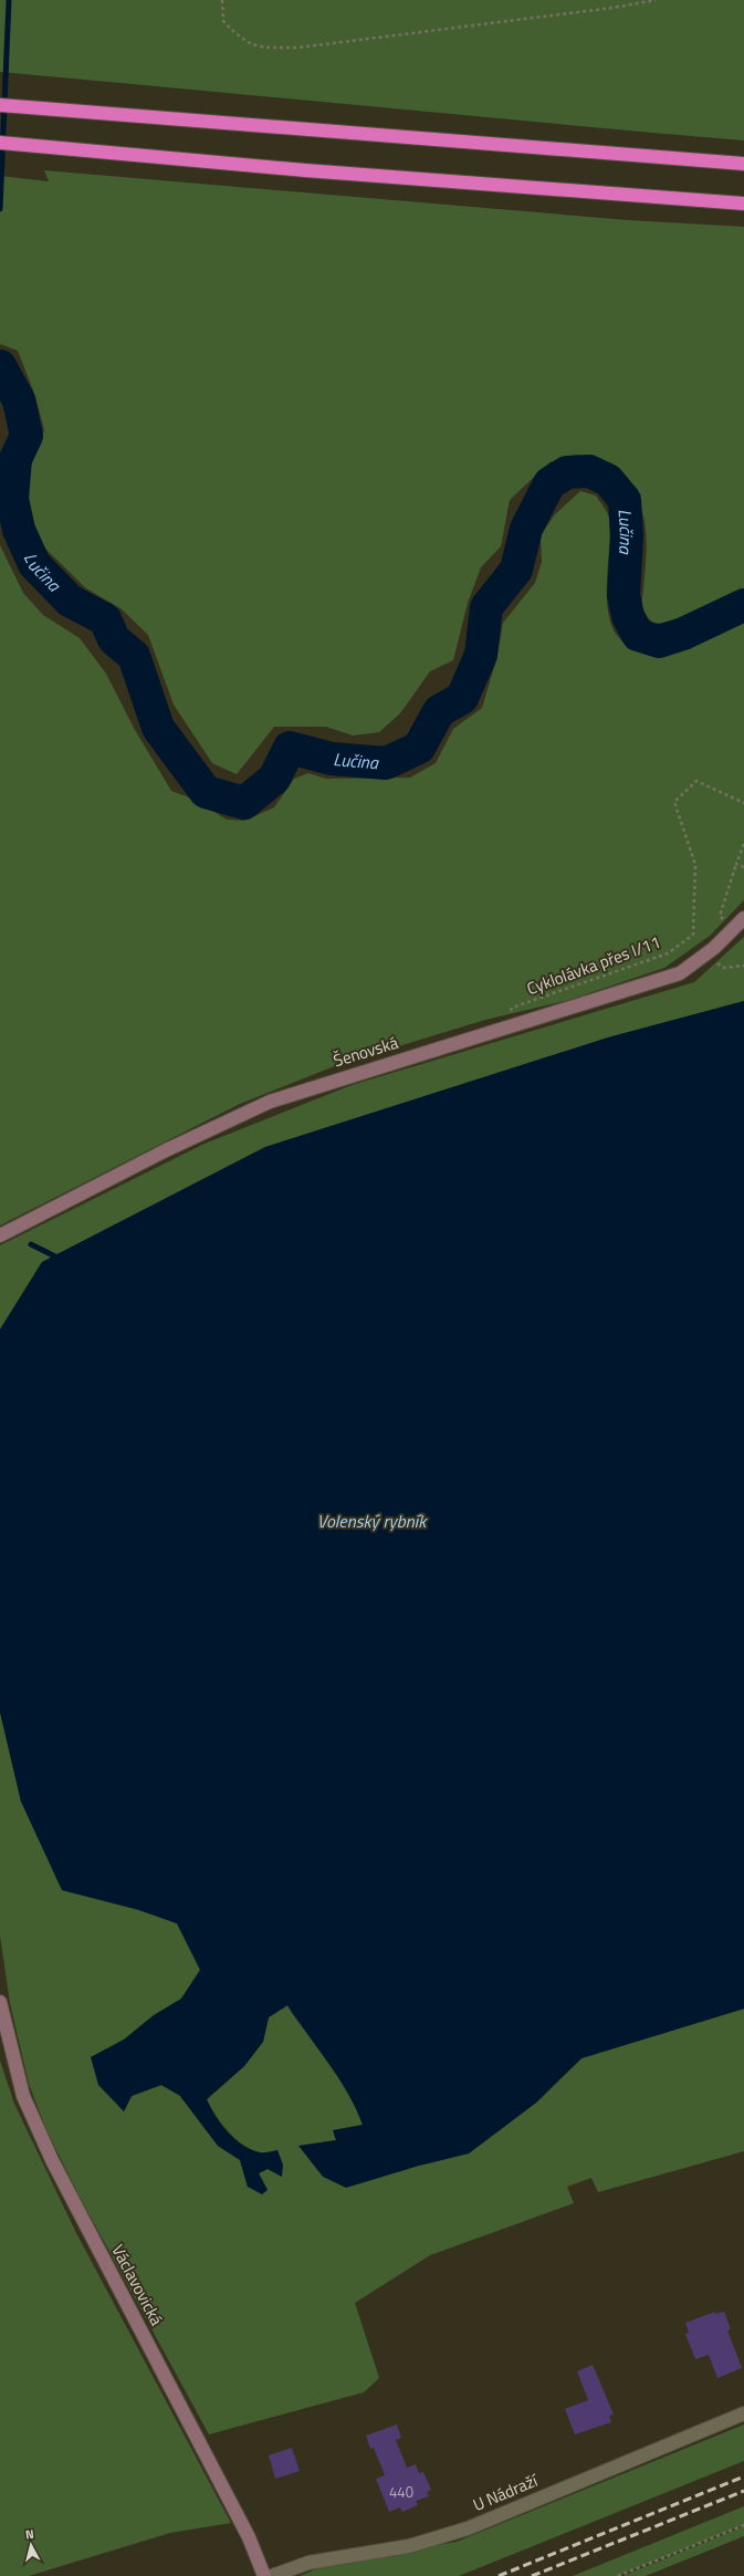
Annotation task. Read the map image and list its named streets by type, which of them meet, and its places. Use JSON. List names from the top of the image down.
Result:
{
  "streets": {
    "main road": ["Šenovská", "Václavovická"],
    "street": ["U Nádraží"],
    "path": ["Cyklolávka přes I/11"]
  },
  "crossings": [
    ["Cyklolávka přes I/11", "Šenovská"]
  ],
  "water": ["Lučina", "Volenský rybník"],
  "house_numbers": ["440"],
  "north": "top"
}
